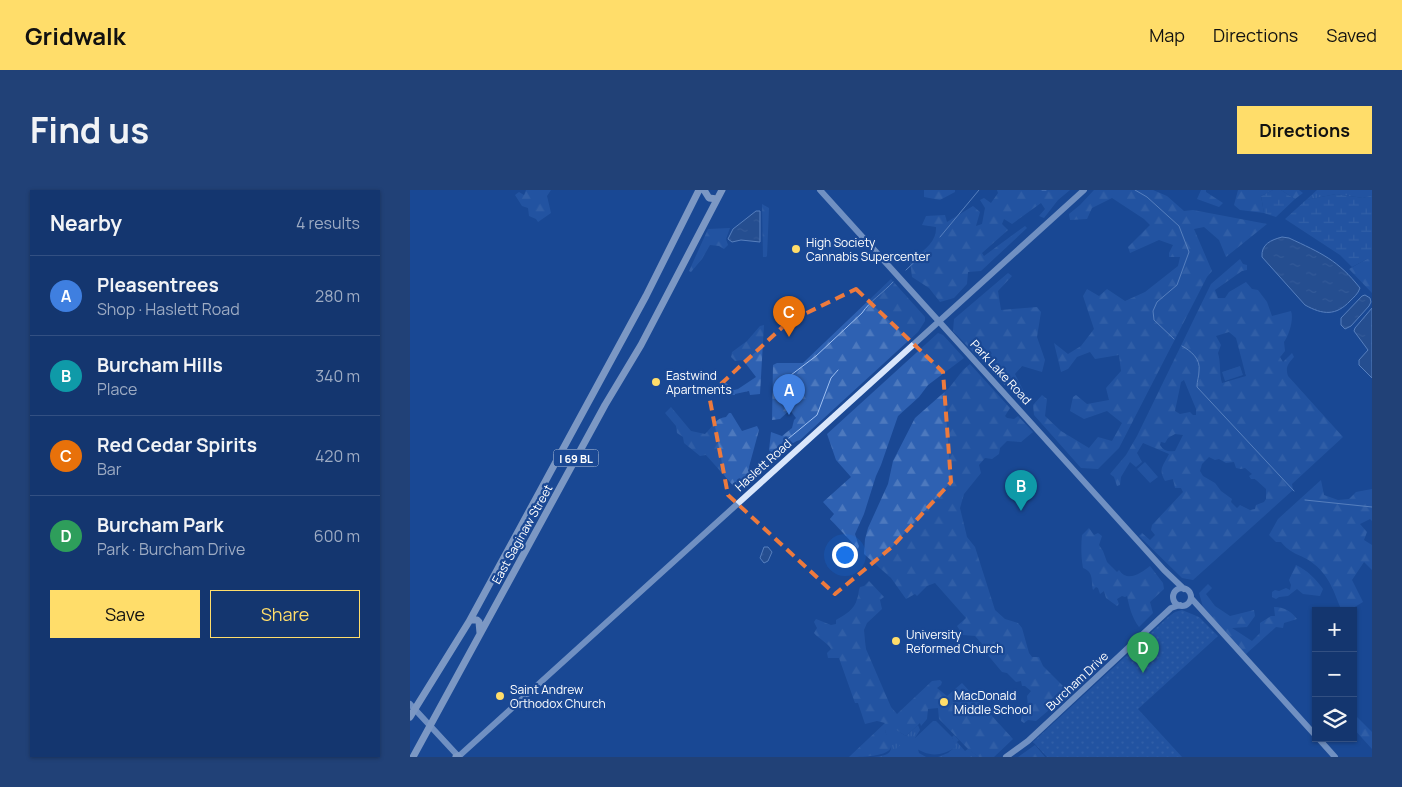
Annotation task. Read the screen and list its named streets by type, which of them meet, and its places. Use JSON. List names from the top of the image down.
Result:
{
  "streets": {
    "main road": ["I 69 BL", "East Saginaw Street"],
    "street": ["Park Lake Road", "Haslett Road", "Burcham Drive"]
  },
  "crossings": [
    ["Park Lake Road", "Haslett Road"],
    ["Park Lake Road", "Burcham Drive"]
  ],
  "places": [
    "High Society Cannabis Supercenter",
    "Eastwind Apartments",
    "University Reformed Church",
    "Saint Andrew Orthodox Church",
    "MacDonald Middle School"
  ],
  "page": {
    "header": "Gridwalk",
    "nav": ["Map", "Directions", "Saved"],
    "title": "Find us",
    "buttons": [
      "Directions",
      ["Save", "Share"]
    ],
    "heading": ["Nearby", "4 results"],
    "list": [
      {
        "mark": "A",
        "name": "Pleasentrees",
        "note": "Shop · Haslett Road",
        "value": "280 m"
      },
      {
        "mark": "B",
        "name": "Burcham Hills",
        "note": "Place",
        "value": "340 m"
      },
      {
        "mark": "C",
        "name": "Red Cedar Spirits",
        "note": "Bar",
        "value": "420 m"
      },
      {
        "mark": "D",
        "name": "Burcham Park",
        "note": "Park · Burcham Drive",
        "value": "600 m"
      }
    ],
    "pins": [
      "C",
      "A",
      "B",
      "D"
    ],
    "map_buttons": ["+", "−"]
  }
}
